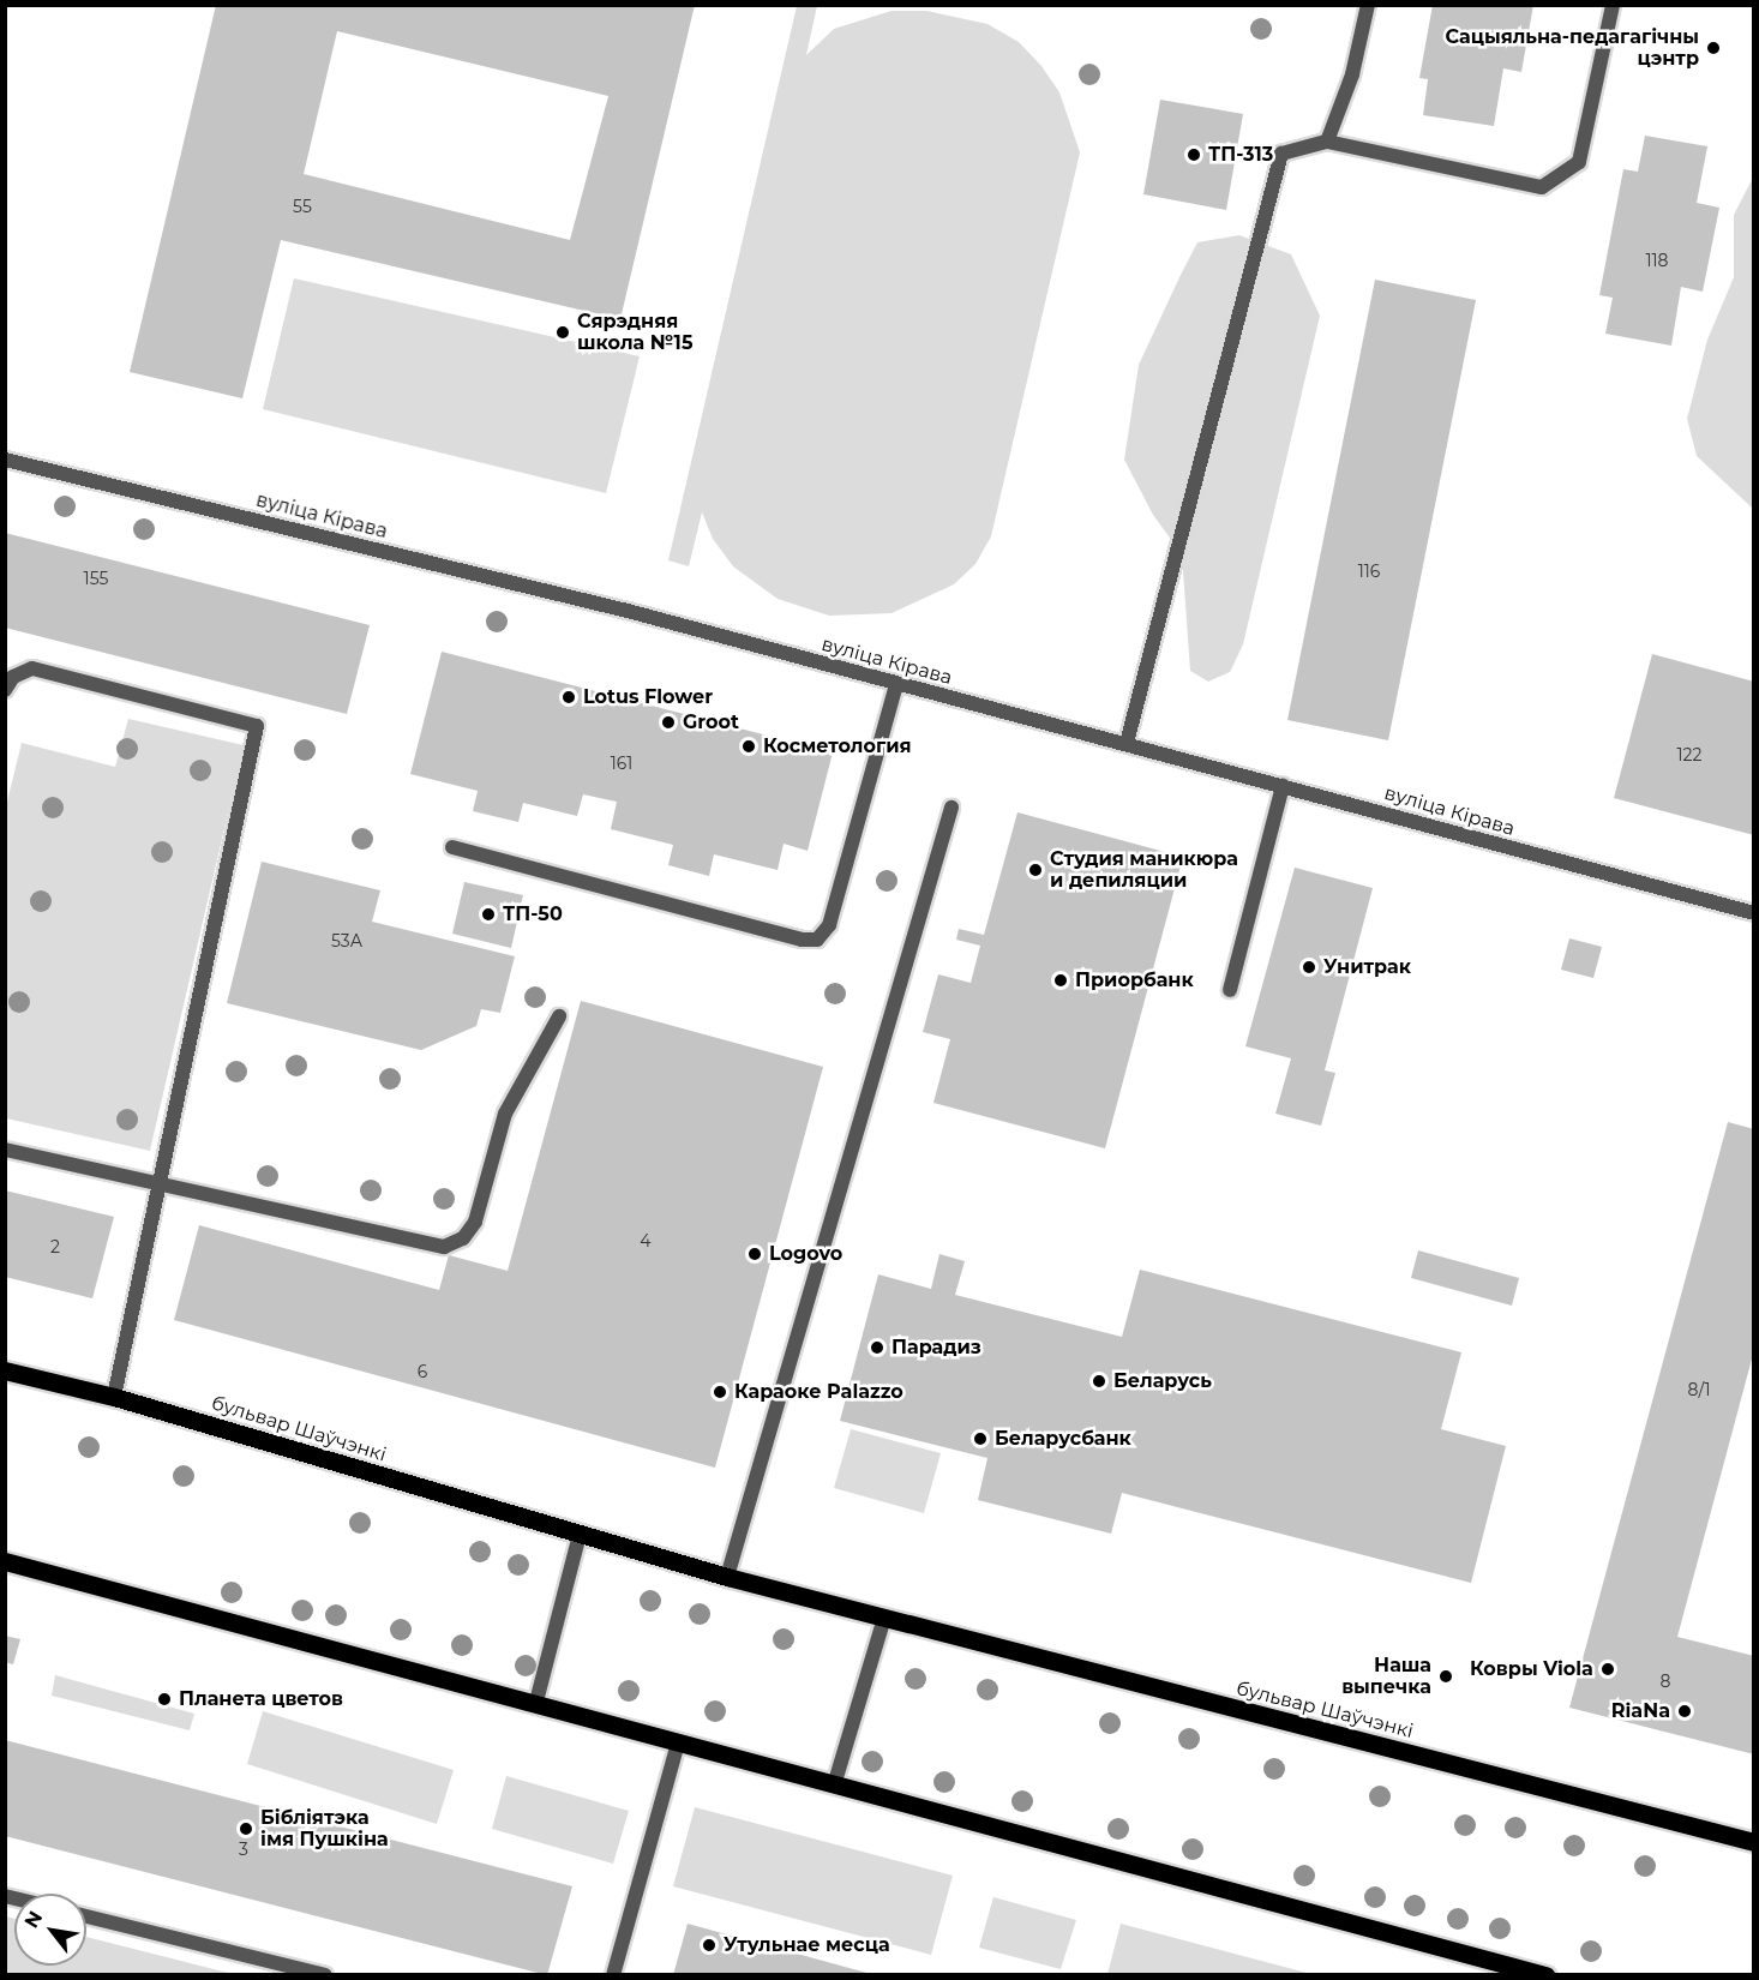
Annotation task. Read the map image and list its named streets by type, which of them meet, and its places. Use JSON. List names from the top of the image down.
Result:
{
  "streets": {
    "main road": ["бульвар Шаўчэнкі"],
    "street": ["вуліца Кірава"]
  },
  "places": [
    "Сацыяльна-педагагічны цэнтр",
    "ТП-313",
    "Сярэдняя школа №15",
    "Lotus Flower",
    "Groot",
    "Косметология",
    "Студия маникюра и депиляции",
    "ТП-50",
    "Унитрак",
    "Приорбанк",
    "Logovo",
    "Парадиз",
    "Беларусь",
    "Караоке Palazzo",
    "Беларусбанк",
    "Ковры Viola",
    "Наша выпечка",
    "Планета цветов",
    "RiaNa",
    "Бібліятэка імя Пушкіна",
    "Утульнае месца"
  ],
  "house_numbers": [
    "55",
    "118",
    "116",
    "155",
    "122",
    "161",
    "53А",
    "4",
    "2",
    "6",
    "8/1",
    "8",
    "3"
  ],
  "north": "top left"
}
